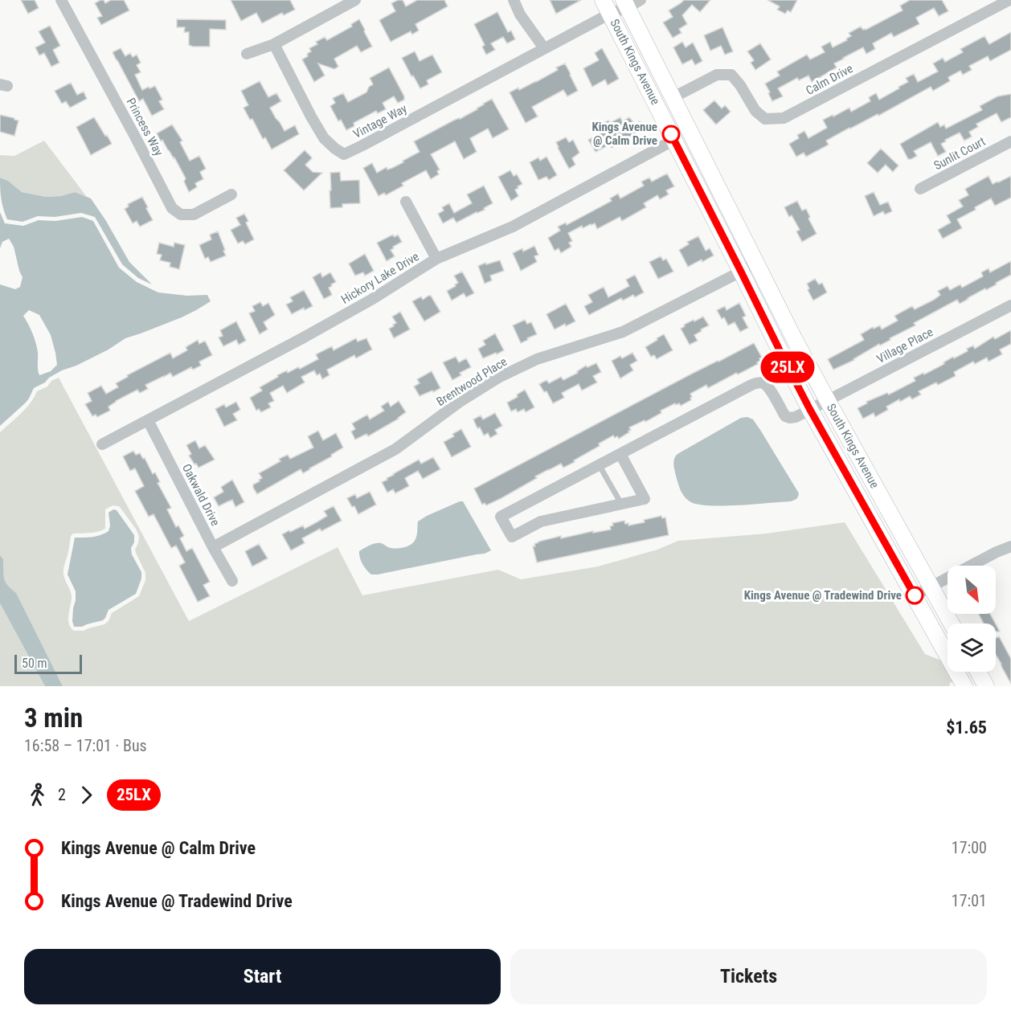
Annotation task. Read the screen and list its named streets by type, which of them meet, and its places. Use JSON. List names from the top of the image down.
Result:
{
  "streets": {
    "main road": ["South Kings Avenue"],
    "street": [
      "Calm Drive",
      "Vintage Way",
      "Princess Way",
      "Sunlit Court",
      "Hickory Lake Drive",
      "Village Place",
      "Brentwood Place",
      "Oakwald Drive"
    ]
  },
  "crossings": [
    ["South Kings Avenue", "Calm Drive"],
    ["South Kings Avenue", "Vintage Way"],
    ["South Kings Avenue", "Hickory Lake Drive"],
    ["South Kings Avenue", "Village Place"],
    ["South Kings Avenue", "Brentwood Place"],
    ["Hickory Lake Drive", "Oakwald Drive"],
    ["Brentwood Place", "Oakwald Drive"]
  ],
  "places": ["Kings Avenue @ Calm Drive", "Kings Avenue @ Tradewind Drive"],
  "lines": ["bus line 25LX"],
  "scale_bar": "50 m",
  "north": "bottom right",
  "page": {
    "on_map": "25LX",
    "scale": "50 m",
    "heading": ["3 min", "16:58 – 17:01 · Bus", "$1.65"],
    "legs": ["2", "25LX"],
    "list": [
      {
        "name": "Kings Avenue @ Calm Drive",
        "value": "17:00"
      },
      {
        "name": "Kings Avenue @ Tradewind Drive",
        "value": "17:01"
      }
    ],
    "buttons": ["Start", "Tickets"]
  }
}
